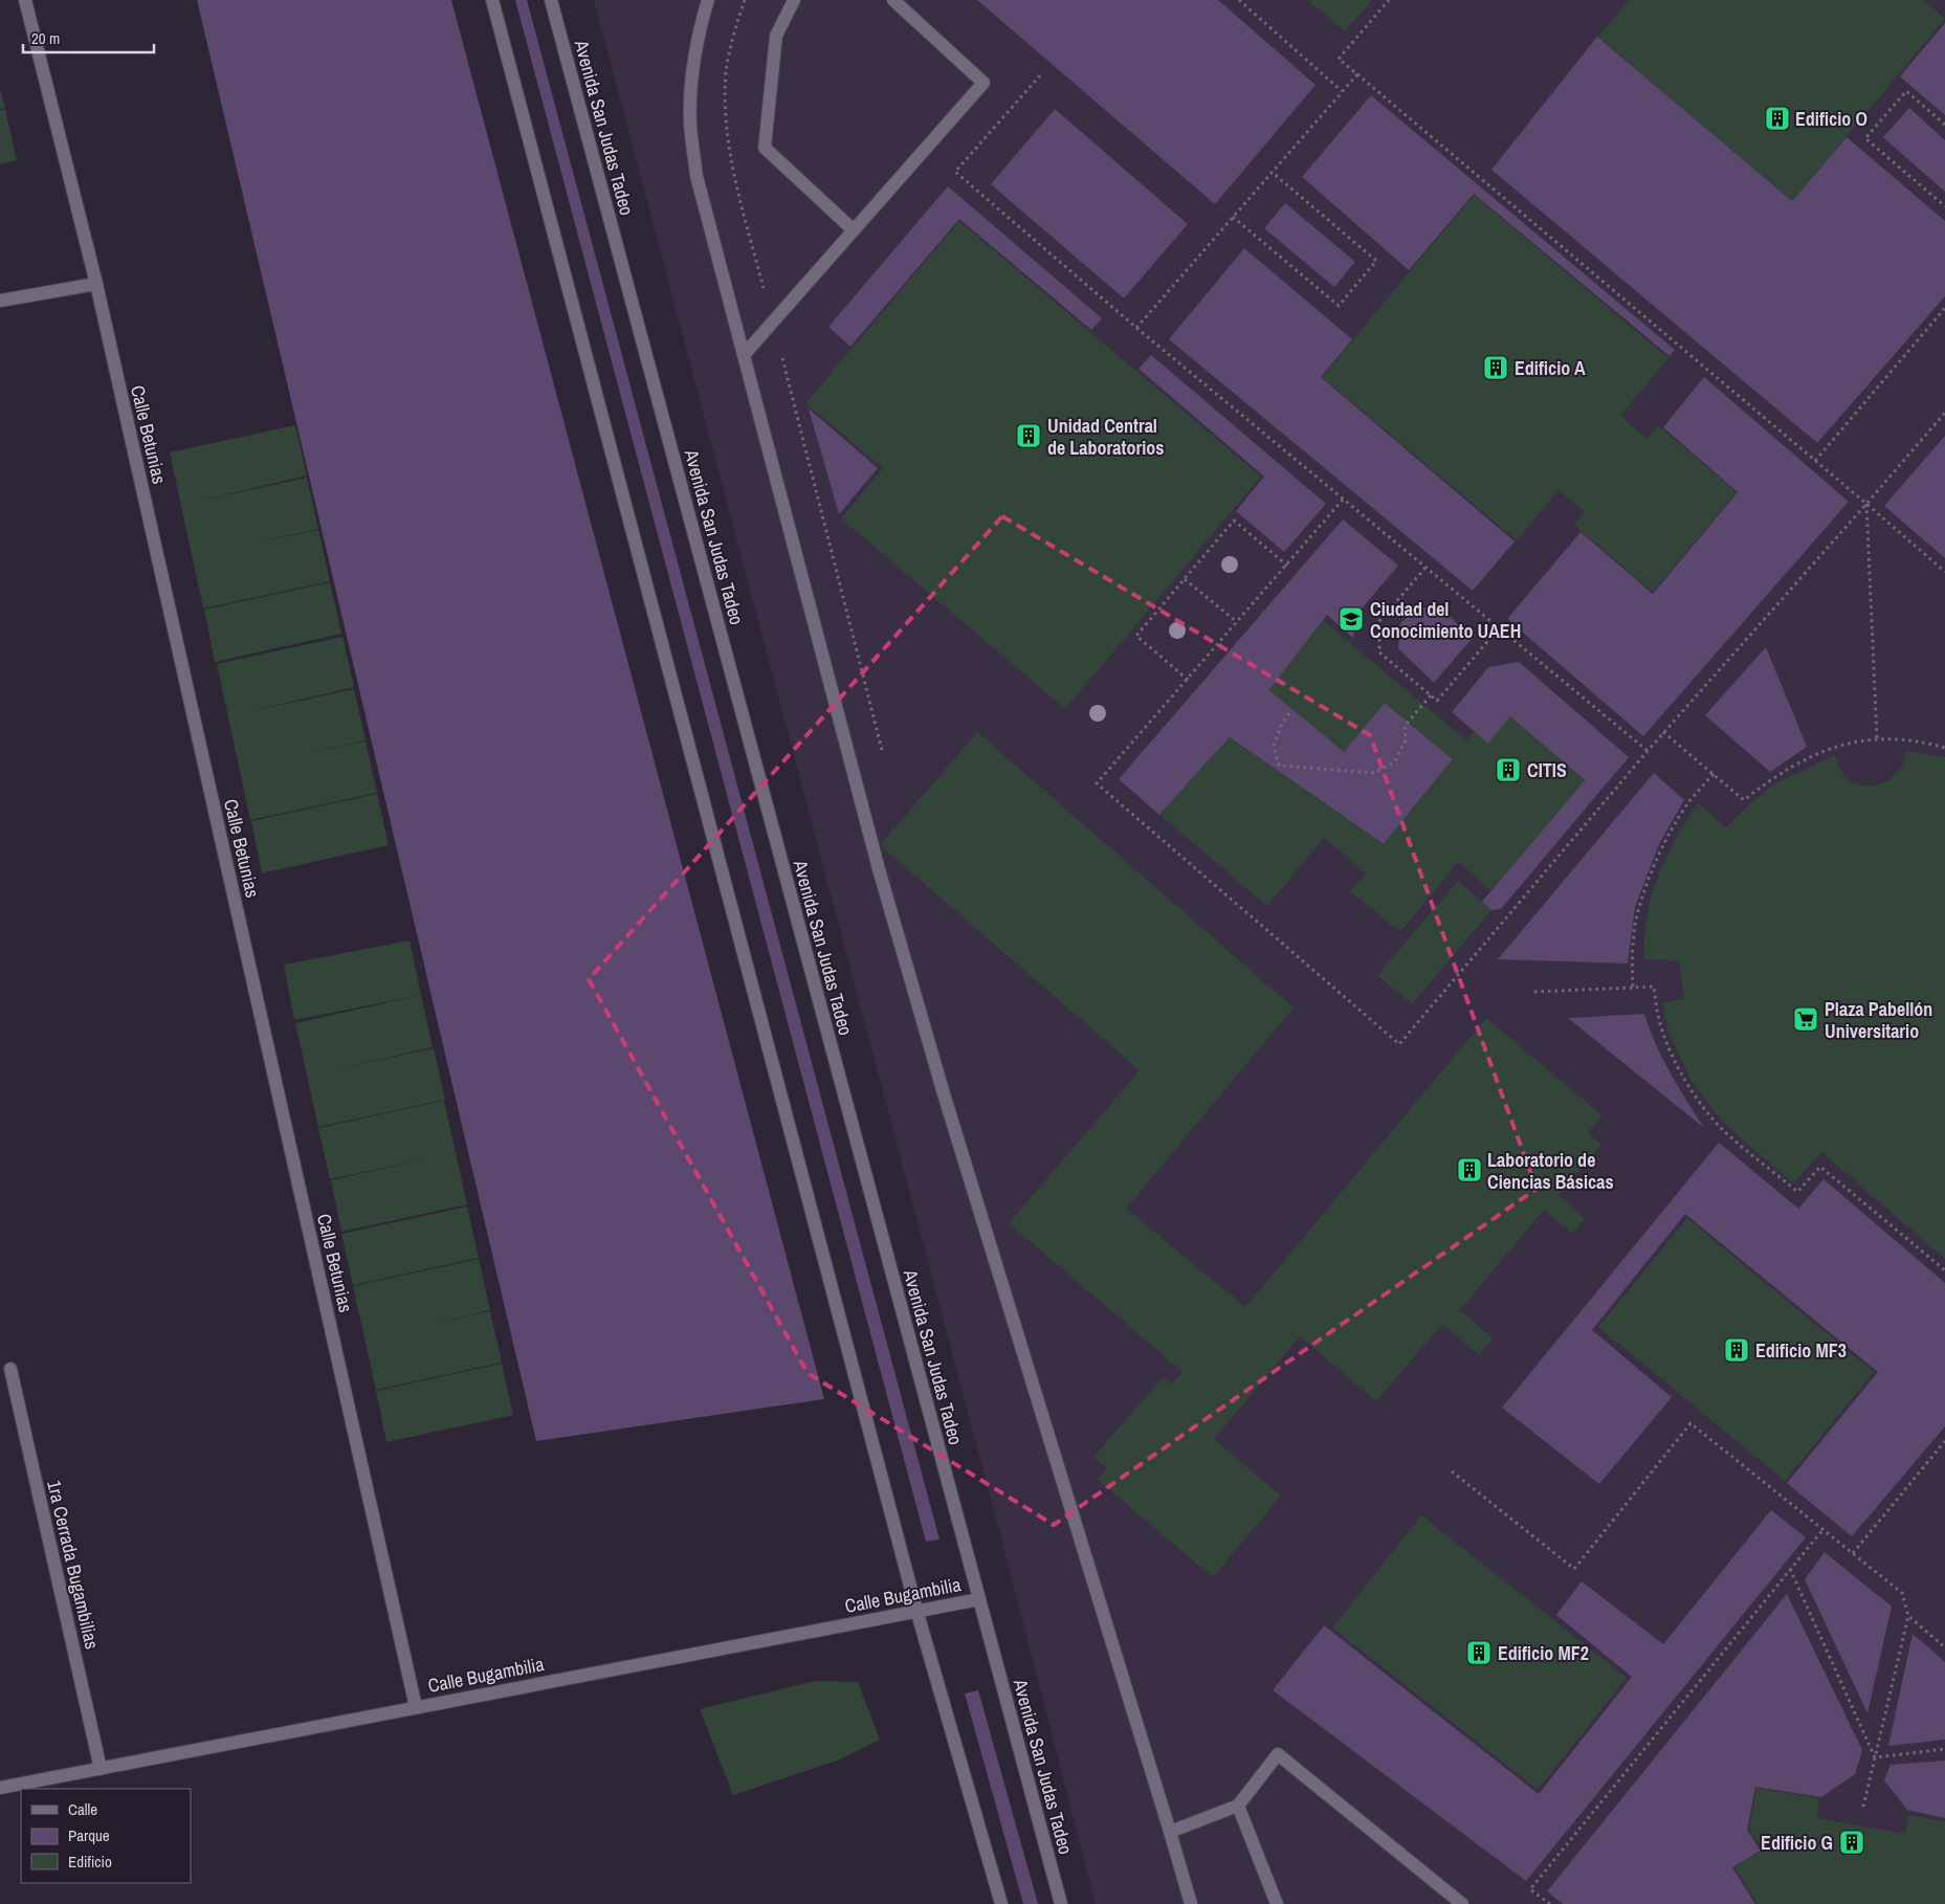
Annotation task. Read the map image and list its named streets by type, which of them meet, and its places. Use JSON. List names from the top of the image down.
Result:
{
  "streets": {
    "street": [
      "Avenida San Judas Tadeo",
      "Calle Betunias",
      "1ra Cerrada Bugambilias",
      "Calle Bugambilia"
    ]
  },
  "crossings": [
    ["Avenida San Judas Tadeo", "Calle Bugambilia"],
    ["Calle Betunias", "Calle Bugambilia"],
    ["1ra Cerrada Bugambilias", "Calle Bugambilia"]
  ],
  "places": {
    "building": [
      "Edificio O",
      "Edificio A",
      "Unidad Central de Laboratorios",
      "CITIS",
      "Laboratorio de Ciencias Básicas",
      "Edificio MF3",
      "Edificio MF2",
      "Edificio G"
    ],
    "school or university": ["Ciudad del Conocimiento UAEH"],
    "supermarket": ["Plaza Pabellón Universitario"]
  },
  "legend": ["Calle", "Parque", "Edificio"],
  "scale_bar": "20 m"
}
